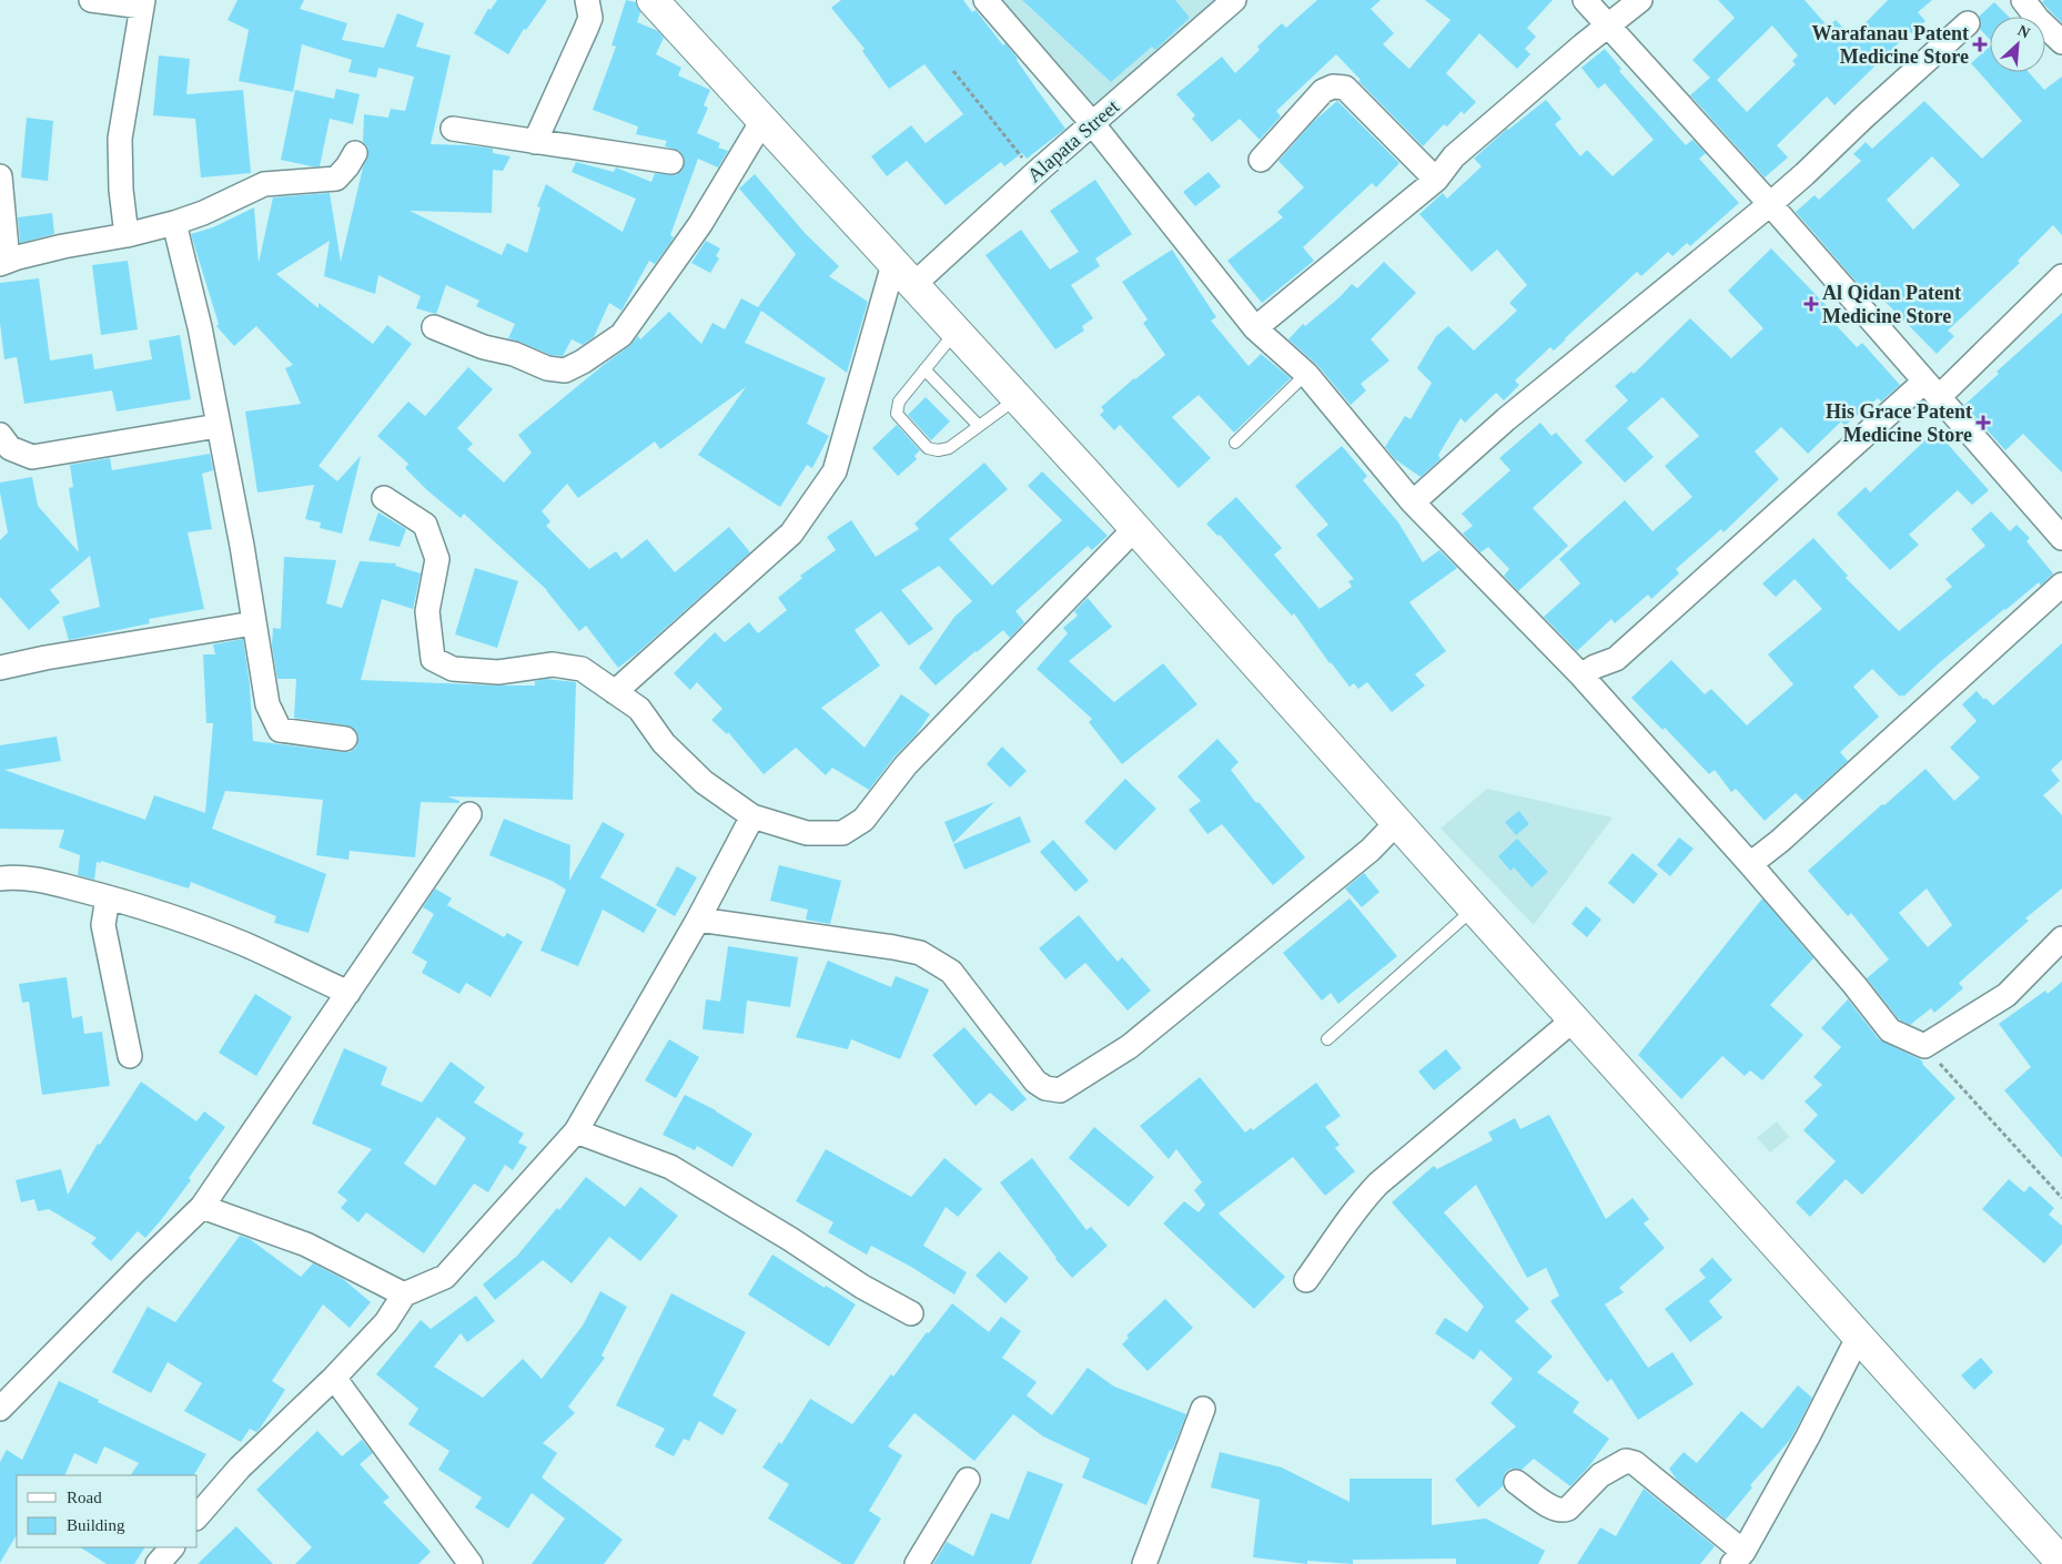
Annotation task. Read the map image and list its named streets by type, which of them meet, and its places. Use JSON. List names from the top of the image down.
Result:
{
  "streets": {
    "street": ["Alapata Street"]
  },
  "places": {
    "health": ["Warafanau Patent Medicine Store", "Al Qidan Patent Medicine Store", "His Grace Patent Medicine Store"]
  },
  "legend": ["Road", "Building"],
  "north": "top right"
}
